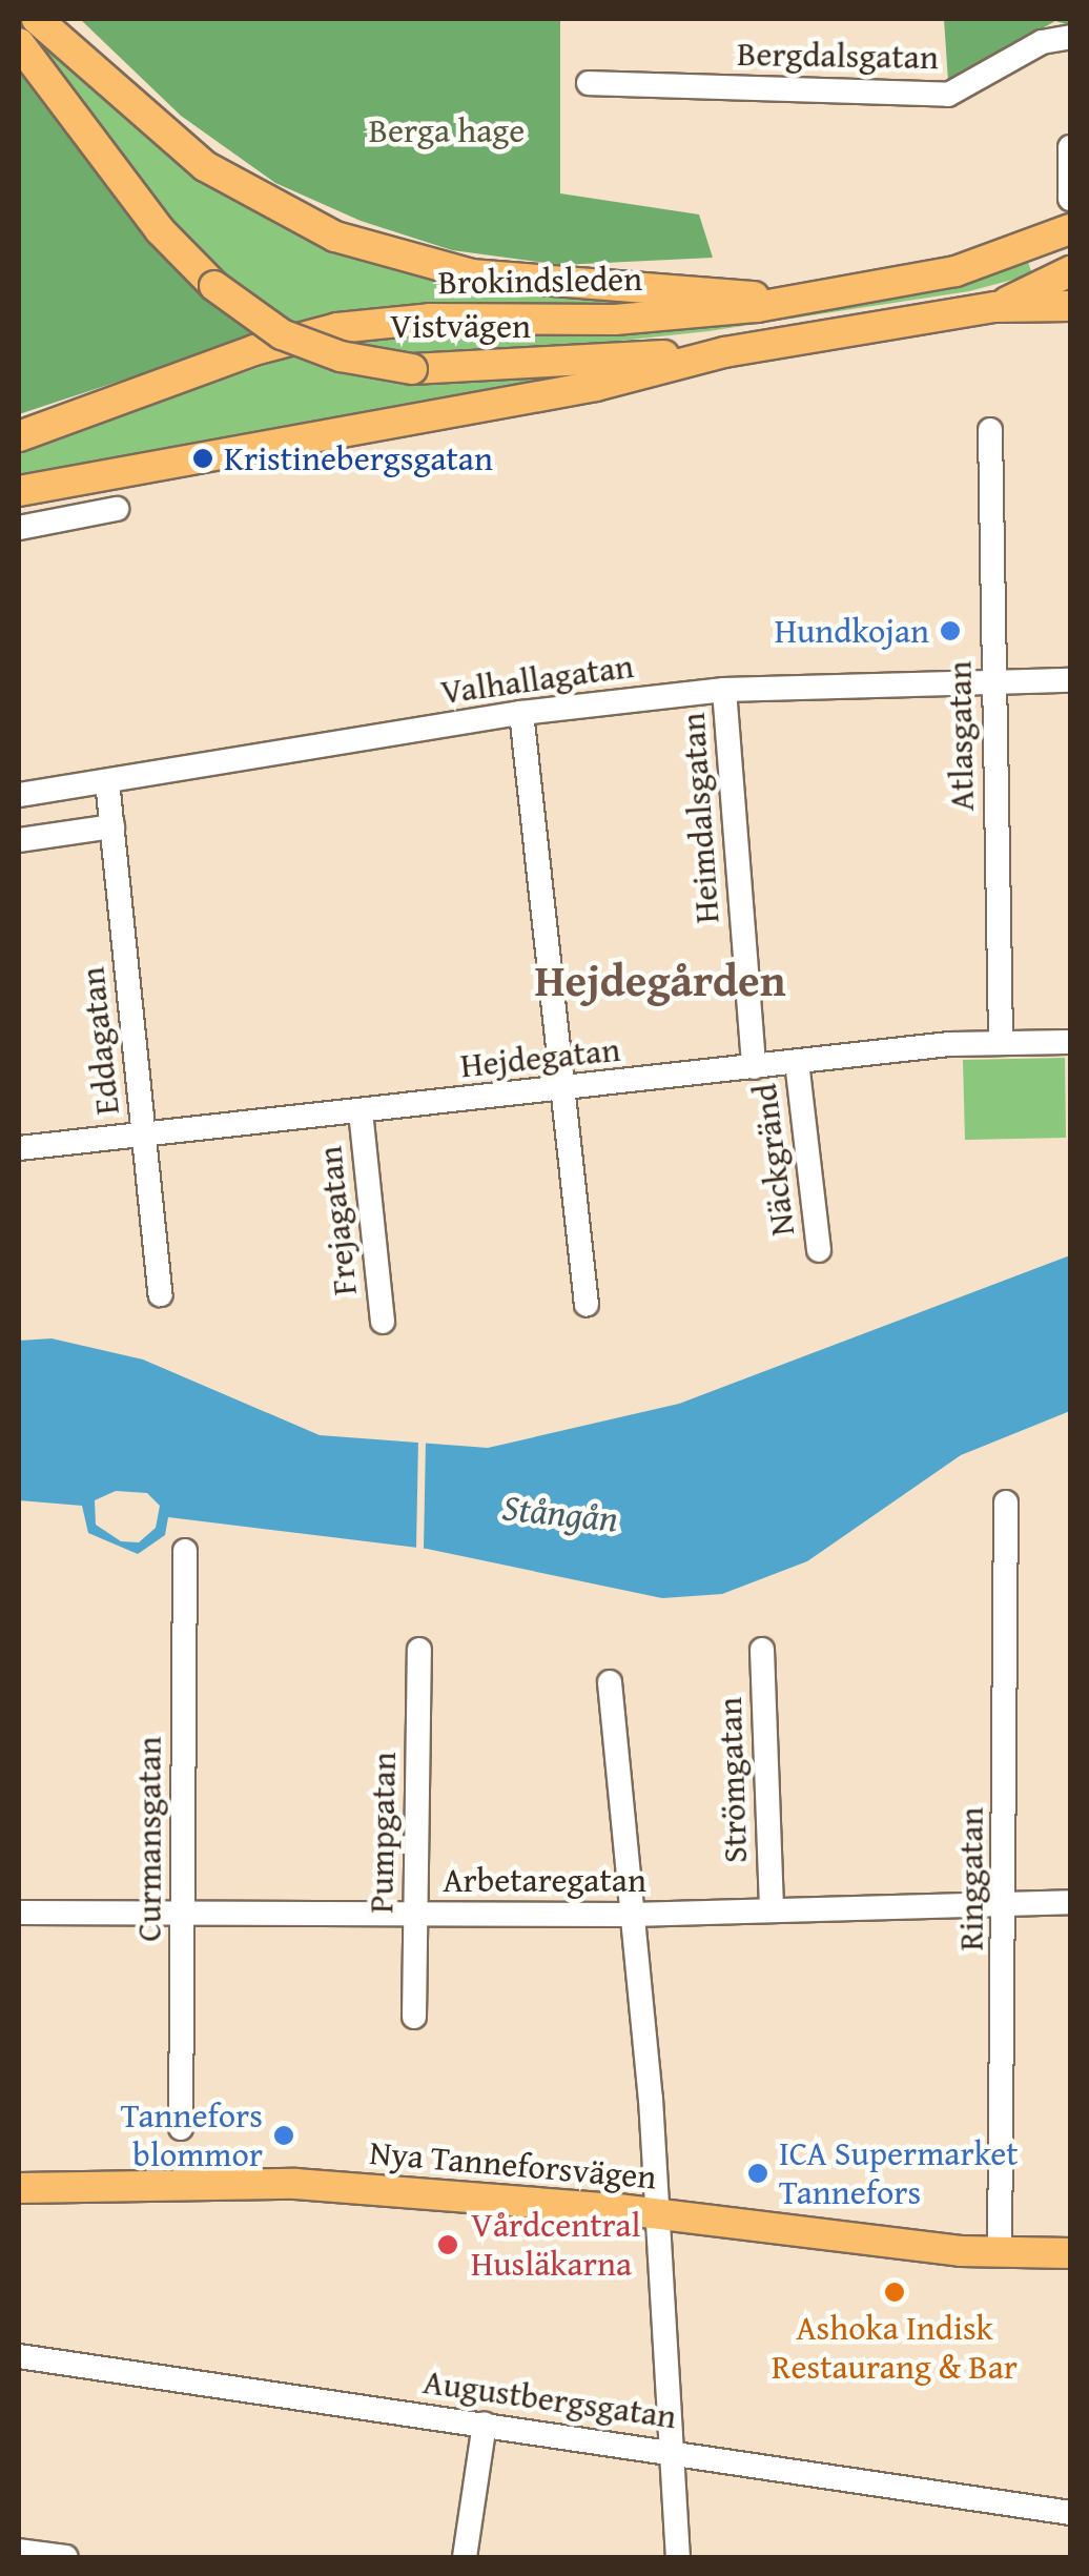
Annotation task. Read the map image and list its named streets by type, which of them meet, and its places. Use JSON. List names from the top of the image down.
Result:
{
  "streets": {
    "main road": ["Brokindsleden", "Vistvägen", "Nya Tanneforsvägen"],
    "street": [
      "Bergdalsgatan",
      "Valhallagatan",
      "Atlasgatan",
      "Heimdalsgatan",
      "Eddagatan",
      "Hejdegatan",
      "Näckgränd",
      "Frejagatan",
      "Strömgatan",
      "Pumpgatan",
      "Curmansgatan",
      "Ringgatan",
      "Arbetaregatan",
      "Augustbergsgatan"
    ]
  },
  "crossings": [
    ["Brokindsleden", "Vistvägen"],
    ["Valhallagatan", "Atlasgatan"],
    ["Valhallagatan", "Heimdalsgatan"],
    ["Valhallagatan", "Eddagatan"],
    ["Atlasgatan", "Hejdegatan"],
    ["Heimdalsgatan", "Hejdegatan"],
    ["Eddagatan", "Hejdegatan"],
    ["Hejdegatan", "Näckgränd"],
    ["Hejdegatan", "Frejagatan"],
    ["Strömgatan", "Arbetaregatan"],
    ["Pumpgatan", "Arbetaregatan"],
    ["Curmansgatan", "Arbetaregatan"],
    ["Ringgatan", "Arbetaregatan"],
    ["Ringgatan", "Nya Tanneforsvägen"]
  ],
  "districts": ["Hejdegården"],
  "water": ["Stångån"],
  "parks": ["Berga hage"],
  "places": [
    "Kristinebergsgatan",
    "Hundkojan",
    "Tannefors blommor",
    "ICA Supermarket Tannefors",
    "Vårdcentral Husläkarna",
    "Ashoka Indisk Restaurang & Bar"
  ]
}
